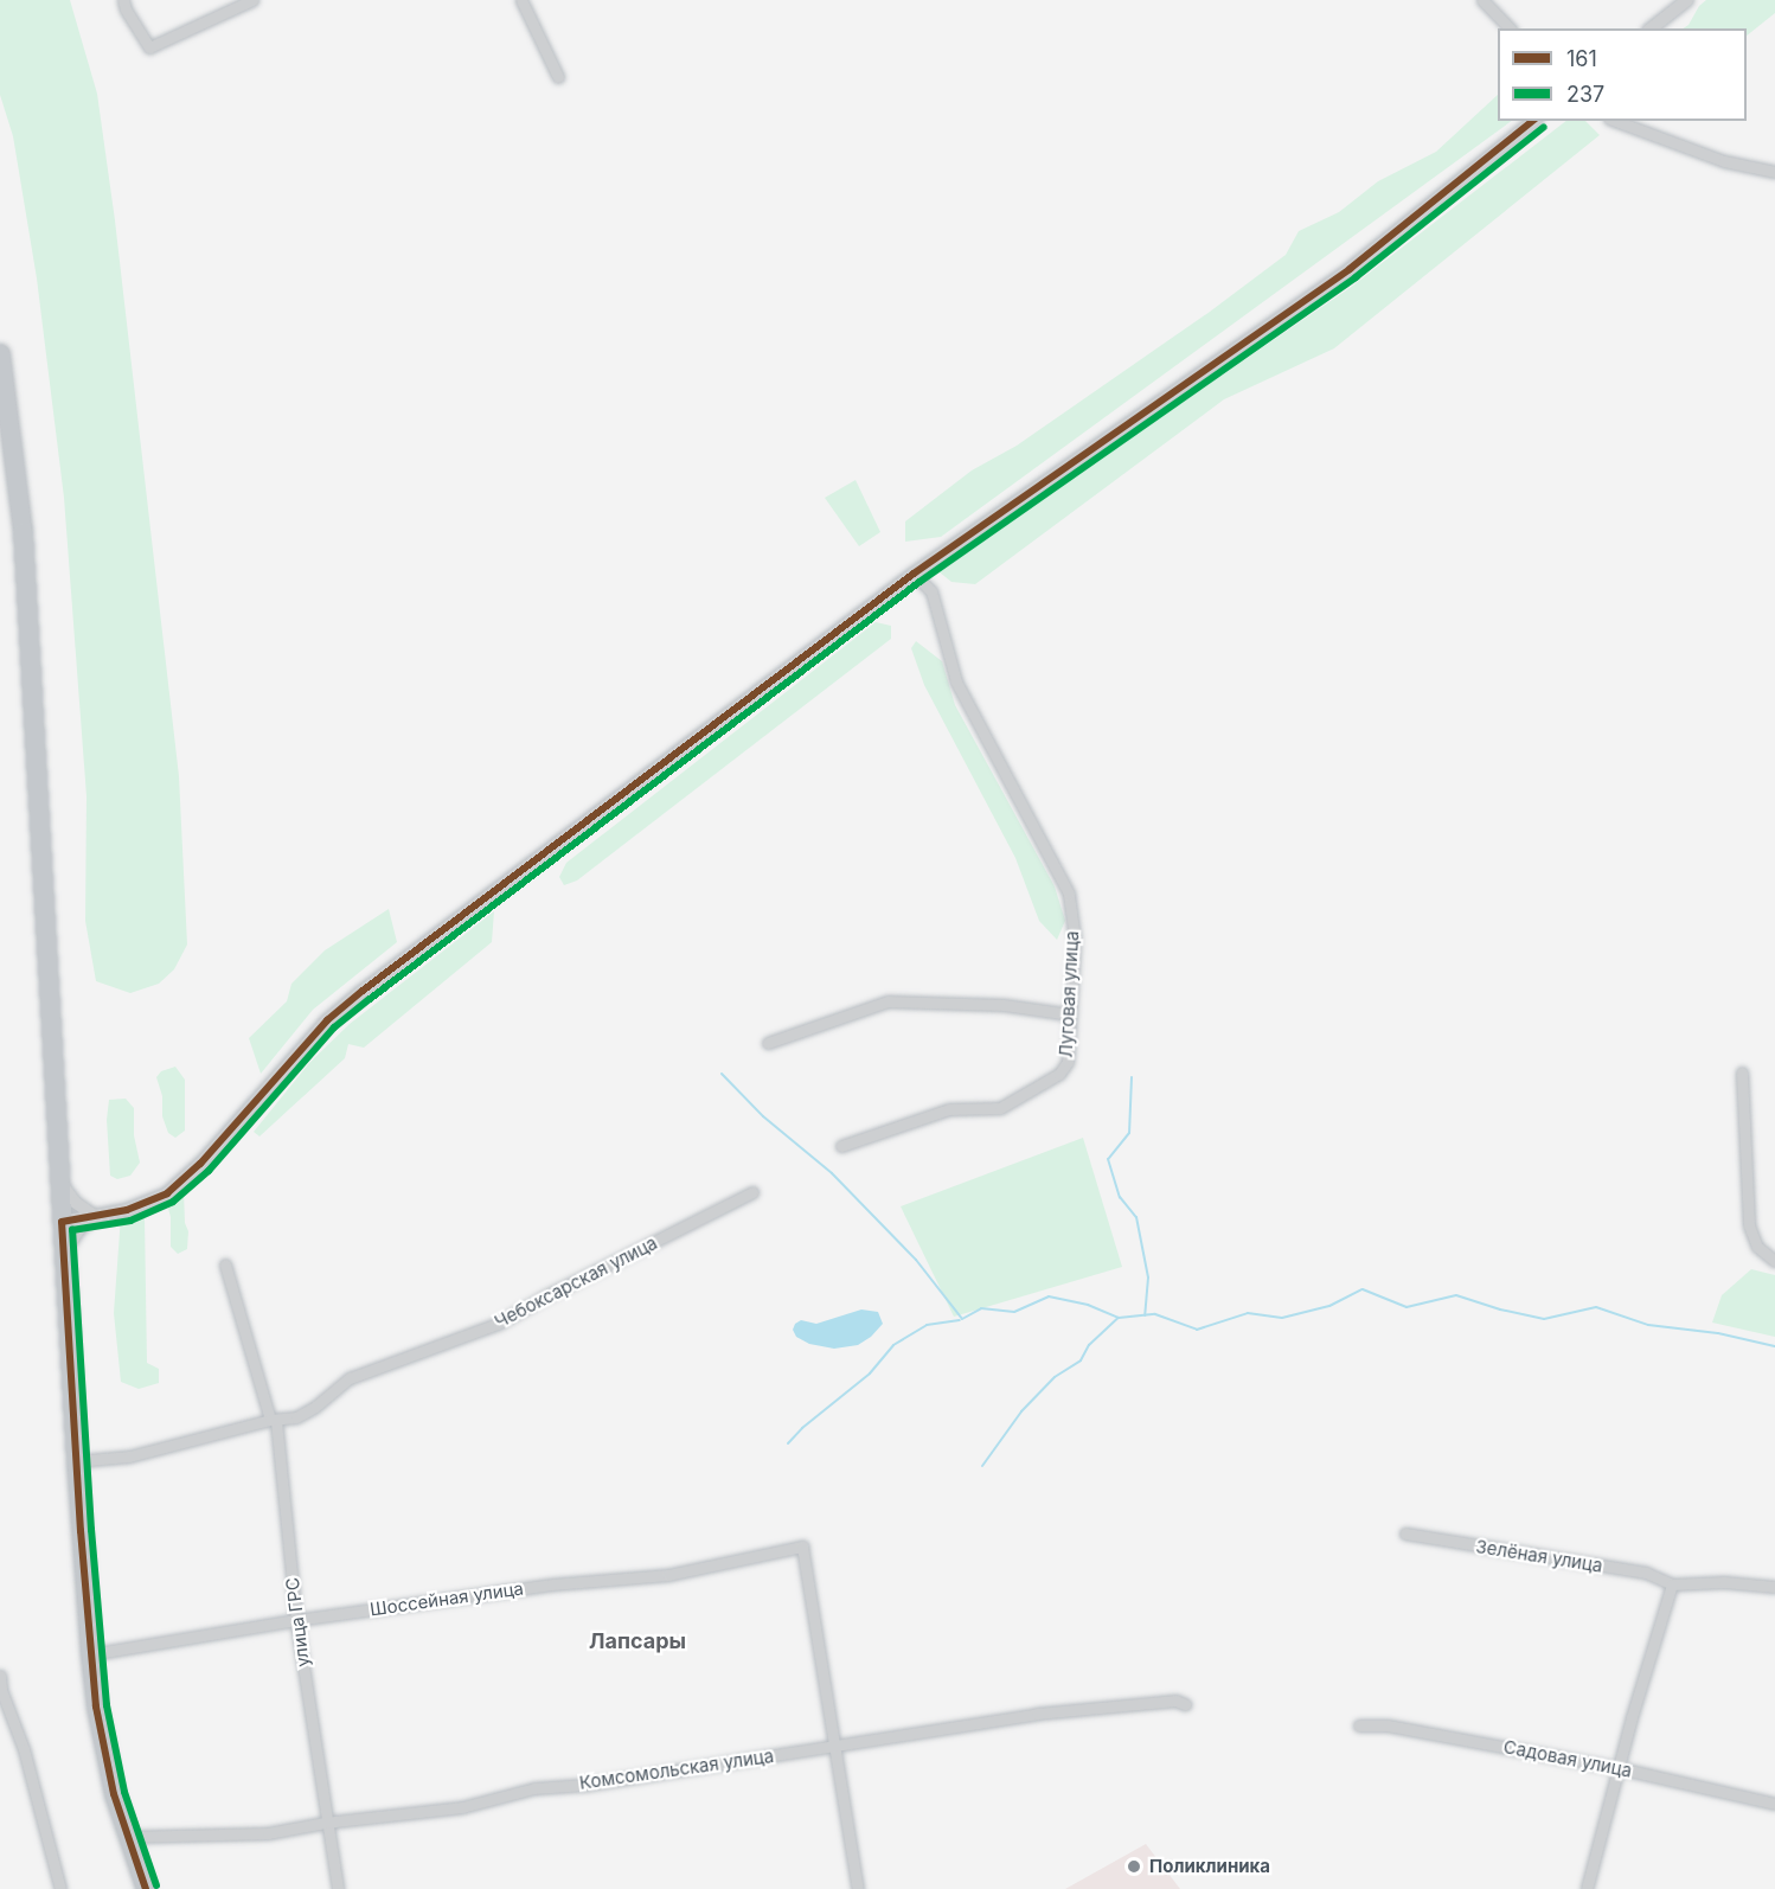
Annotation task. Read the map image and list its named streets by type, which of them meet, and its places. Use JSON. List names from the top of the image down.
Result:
{
  "streets": {
    "street": [
      "Луговая улица",
      "Чебоксарская улица",
      "Зелёная улица",
      "Шоссейная улица",
      "улица ГРС",
      "Садовая улица",
      "Комсомольская улица"
    ]
  },
  "crossings": [
    ["Чебоксарская улица", "улица ГРС"],
    ["Шоссейная улица", "улица ГРС"],
    ["Шоссейная улица", "Комсомольская улица"],
    ["улица ГРС", "Комсомольская улица"]
  ],
  "districts": ["Лапсары"],
  "places": ["Поликлиника"],
  "lines": ["transit line 161", "transit line 237"],
  "legend": ["161", "237"]
}
